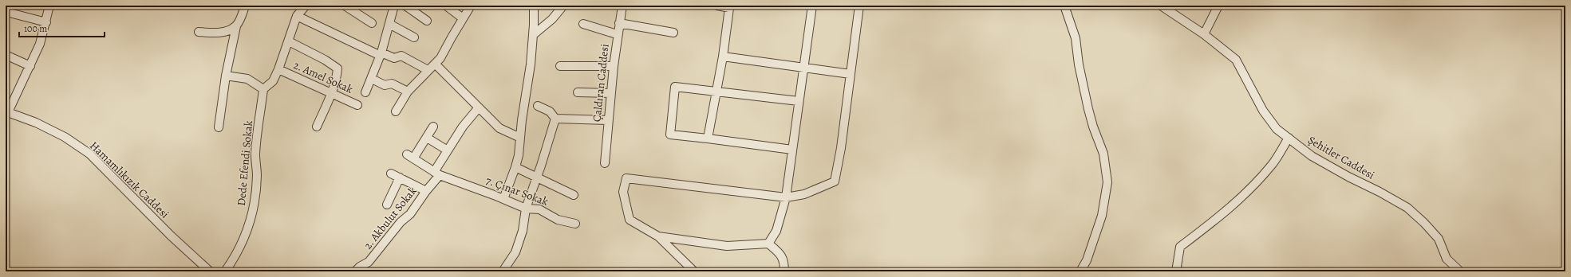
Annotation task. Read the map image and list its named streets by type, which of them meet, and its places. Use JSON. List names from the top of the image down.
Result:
{
  "streets": {
    "street": [
      "2. Amel Sokak",
      "Çaldıran Caddesi",
      "Şehitler Caddesi",
      "Dede Efendi Sokak",
      "Hamamlıkızık Caddesi",
      "7. Çınar Sokak",
      "2. Akbulut Sokak"
    ]
  },
  "crossings": [
    ["7. Çınar Sokak", "2. Akbulut Sokak"]
  ],
  "scale_bar": "100 m"
}
